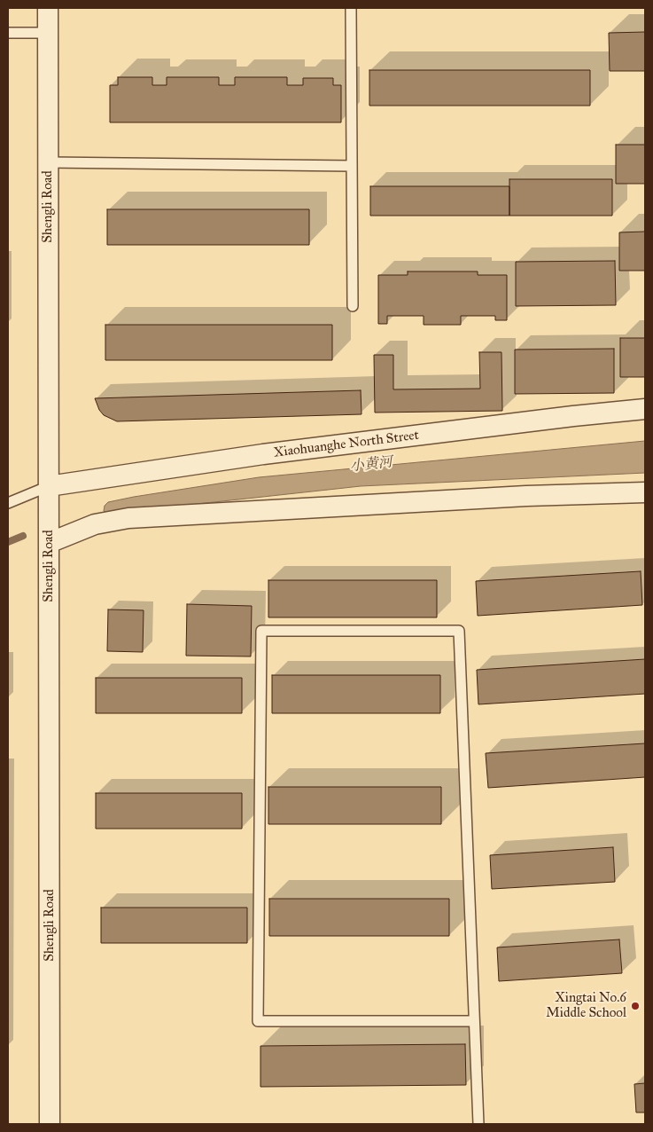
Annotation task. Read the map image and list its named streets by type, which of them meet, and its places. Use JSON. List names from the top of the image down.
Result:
{
  "streets": {
    "street": ["Shengli Road", "Xiaohuanghe North Street"]
  },
  "crossings": [
    ["Shengli Road", "Xiaohuanghe North Street"]
  ],
  "water": ["小黄河"],
  "places": ["Xingtai No.6 Middle School"]
}
